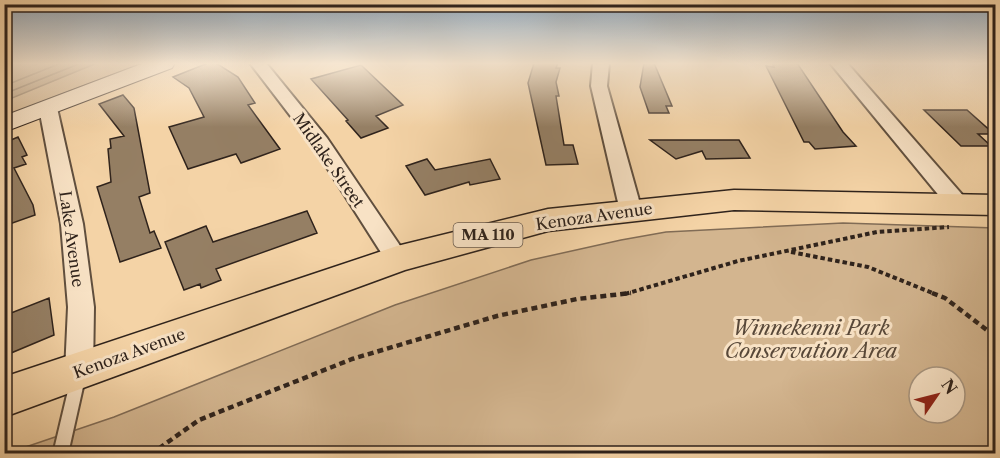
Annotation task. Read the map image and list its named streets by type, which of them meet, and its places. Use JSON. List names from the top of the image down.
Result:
{
  "streets": {
    "main road": ["Kenoza Avenue", "MA 110"],
    "street": ["Midlake Street", "Lake Avenue"]
  },
  "crossings": [
    ["Midlake Street", "Kenoza Avenue"],
    ["Kenoza Avenue", "Lake Avenue"]
  ],
  "parks": ["Winnekenni Park Conservation Area"],
  "north": "top right"
}
